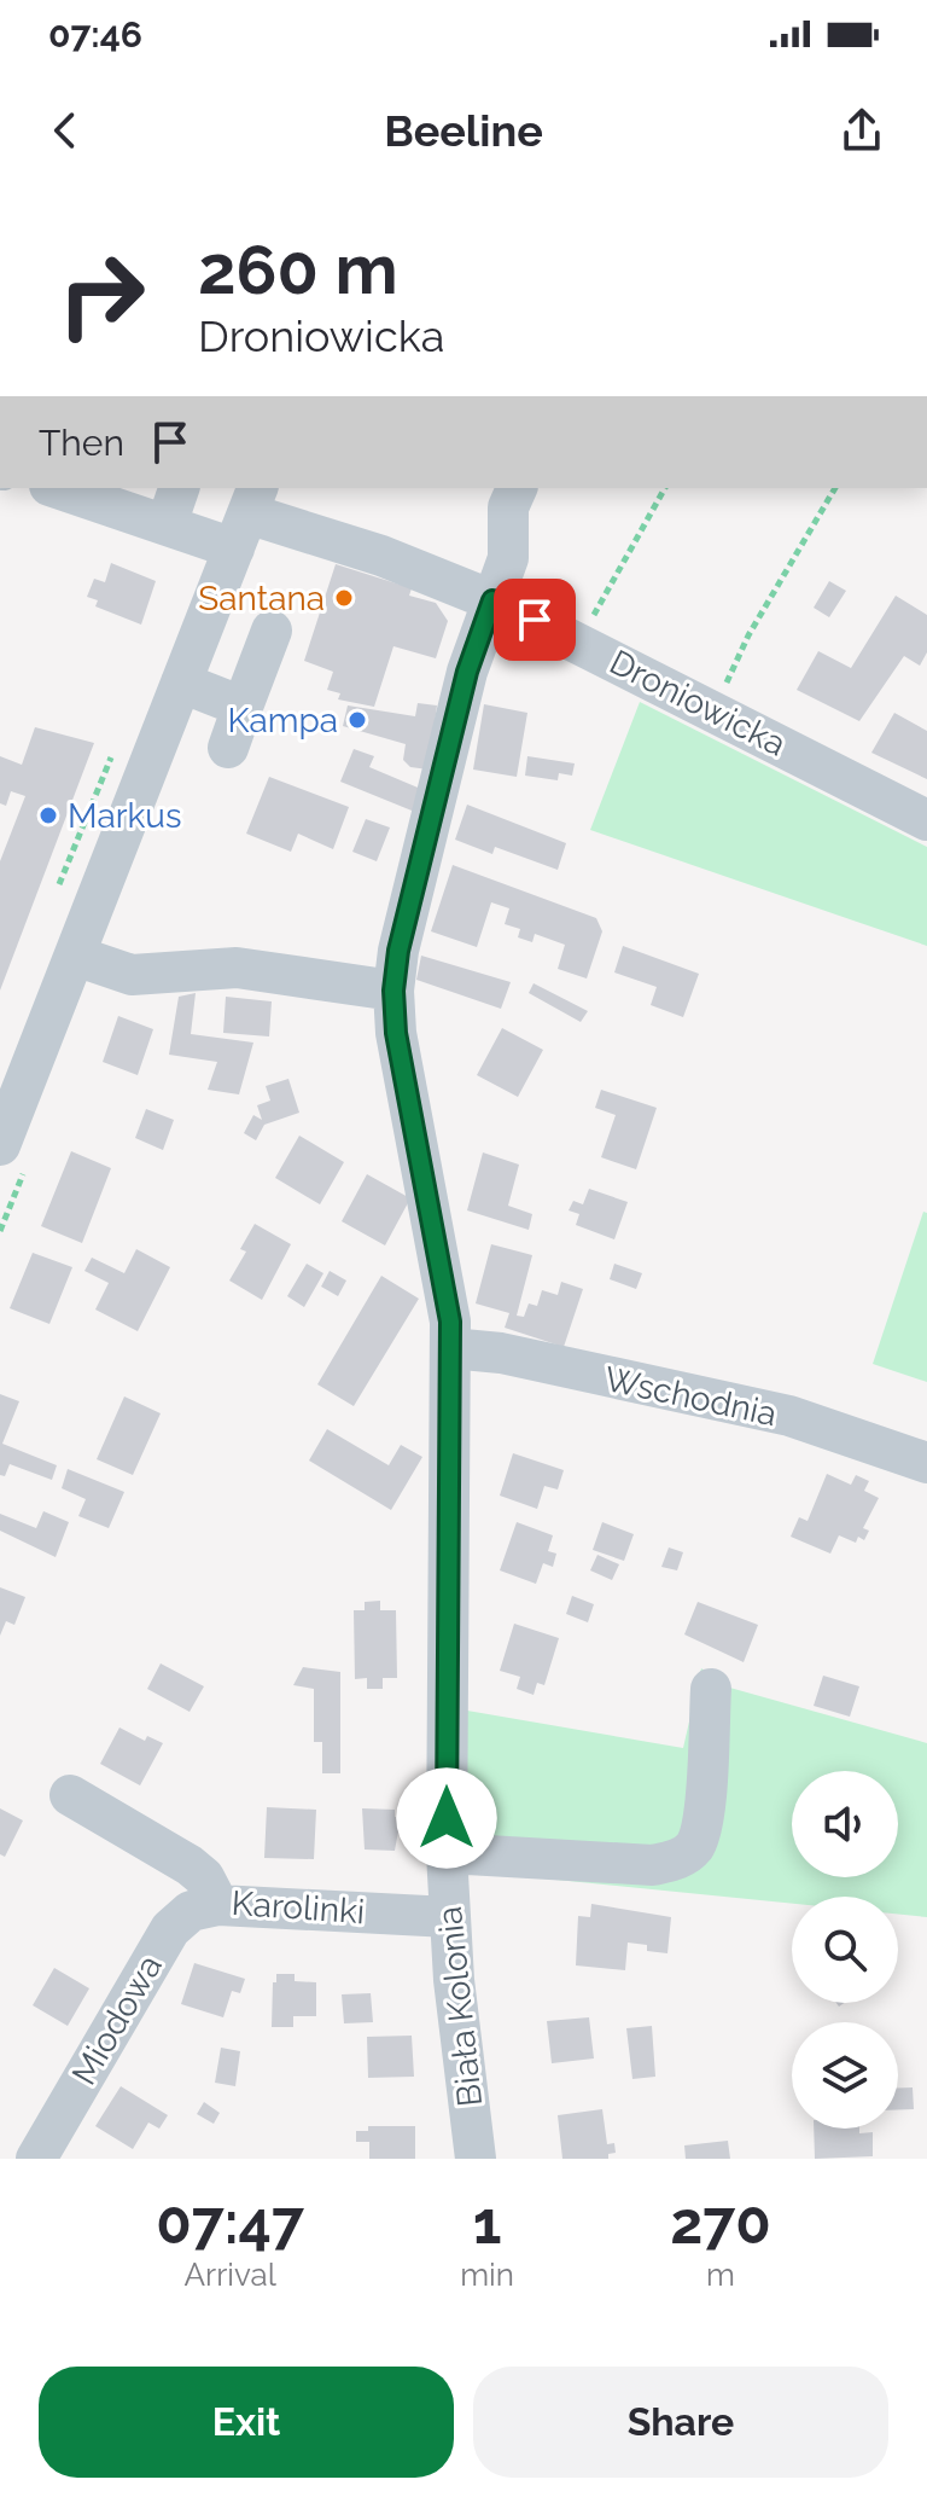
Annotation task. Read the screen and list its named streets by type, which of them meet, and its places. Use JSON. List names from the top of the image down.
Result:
{
  "streets": {
    "street": [
      "Droniowicka",
      "Wschodnia",
      "Karolinki",
      "Biała Kolonia",
      "Miodowa"
    ]
  },
  "crossings": [
    ["Droniowicka", "Biała Kolonia"],
    ["Wschodnia", "Biała Kolonia"],
    ["Karolinki", "Biała Kolonia"],
    ["Karolinki", "Miodowa"]
  ],
  "places": ["Santana", "Kampa", "Markus"],
  "page": {
    "status": "07:46",
    "header": "Beeline",
    "turn": ["260 m", "Droniowicka"],
    "then": "Then",
    "eta": [
      "07:47",
      "Arrival",
      "1",
      "min",
      "270",
      "m"
    ],
    "buttons": ["Exit", "Share"]
  }
}
